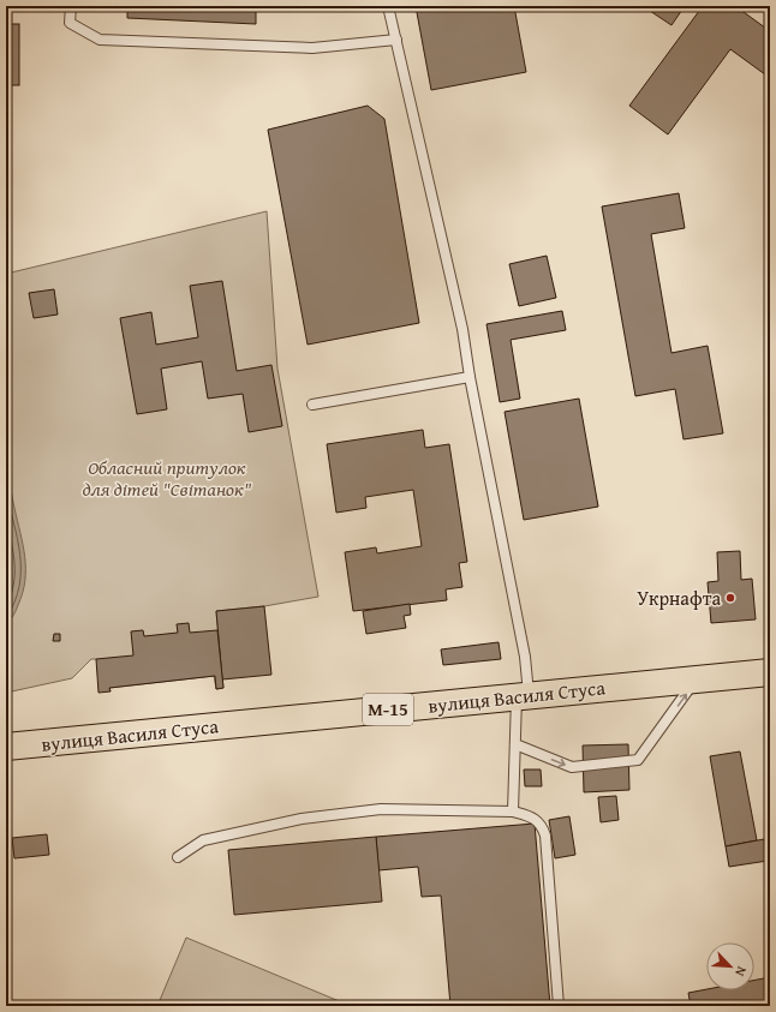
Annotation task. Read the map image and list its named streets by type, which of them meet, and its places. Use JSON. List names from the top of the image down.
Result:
{
  "streets": {
    "main road": ["вулиця Василя Стуса", "М-15"]
  },
  "parks": ["Обласний притулок для дітей \"Світанок\""],
  "places": ["Укрнафта"],
  "north": "bottom right"
}
